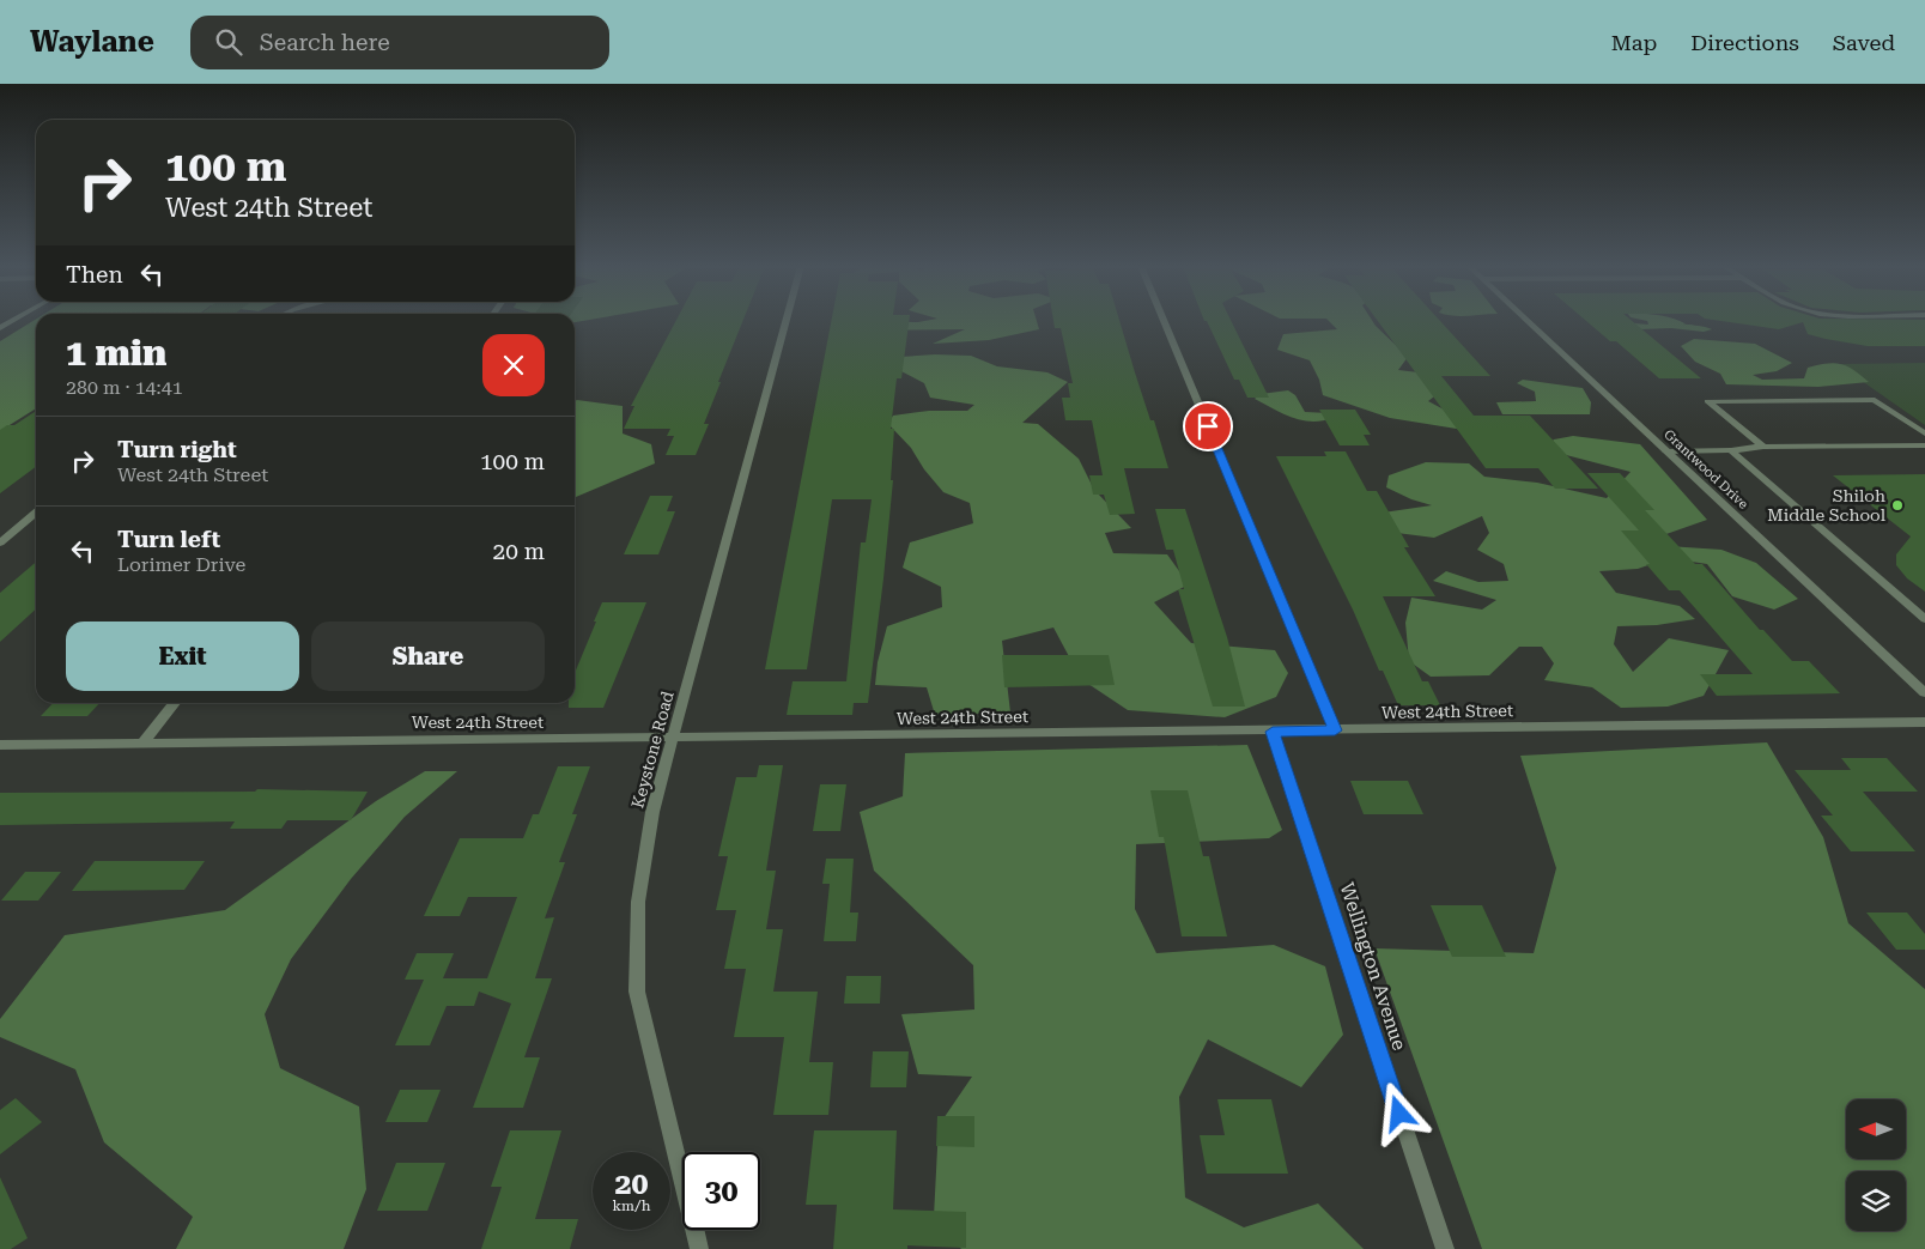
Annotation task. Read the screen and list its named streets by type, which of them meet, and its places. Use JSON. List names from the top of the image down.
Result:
{
  "streets": {
    "street": [
      "Grantwood Drive",
      "West 24th Street",
      "Keystone Road",
      "Wellington Avenue"
    ]
  },
  "crossings": [
    ["West 24th Street", "Keystone Road"],
    ["West 24th Street", "Wellington Avenue"]
  ],
  "places": ["Shiloh Middle School"],
  "north": "left",
  "page": {
    "header": "Waylane",
    "search": "Search here",
    "nav": ["Map", "Directions", "Saved"],
    "turn": ["100 m", "West 24th Street"],
    "then": "Then",
    "heading": ["1 min", "280 m · 14:41"],
    "list": [
      {
        "name": "Turn right",
        "note": "West 24th Street",
        "value": "100 m"
      },
      {
        "name": "Turn left",
        "note": "Lorimer Drive",
        "value": "20 m"
      }
    ],
    "buttons": ["Exit", "Share"],
    "speed": "20 km/h",
    "limit": "30"
  }
}
